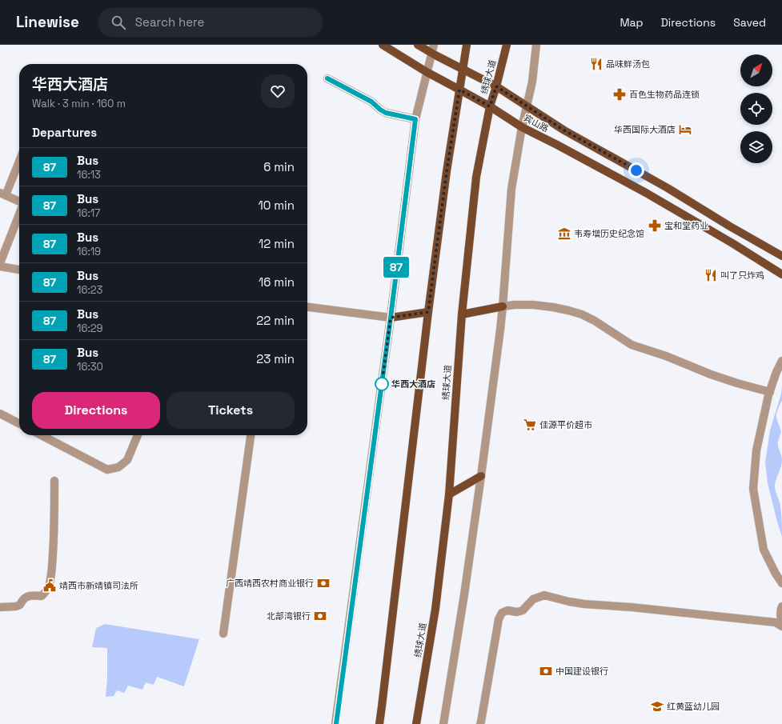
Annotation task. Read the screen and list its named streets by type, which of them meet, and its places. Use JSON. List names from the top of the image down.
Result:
{
  "streets": {
    "main road": ["绣球大道", "宾山路"]
  },
  "crossings": [
    ["绣球大道", "宾山路"]
  ],
  "places": {
    "restaurant": ["品味鲜汤包", "叫了只炸鸡"],
    "pharmacy": ["百色生物药品连锁", "宝和堂药业"],
    "hotel": ["华西国际大酒店"],
    "museum": ["韦寿增历史纪念馆"],
    "other": ["华西大酒店"],
    "supermarket": ["佳源平价超市"],
    "bank": ["广西靖西农村商业银行", "北部湾银行", "中国建设银行"],
    "public building": ["靖西市新靖镇司法所"],
    "school or university": ["红黄蓝幼儿园"]
  },
  "lines": ["bus line 87"],
  "north": "top right",
  "page": {
    "header": "Linewise",
    "search": "Search here",
    "nav": ["Map", "Directions", "Saved"],
    "on_map": "87",
    "heading": [
      ["华西大酒店", "Walk · 3 min · 160 m"],
      "Departures"
    ],
    "list": [
      {
        "mark": "87",
        "name": "Bus",
        "note": "16:13",
        "value": "6 min"
      },
      {
        "mark": "87",
        "name": "Bus",
        "note": "16:17",
        "value": "10 min"
      },
      {
        "mark": "87",
        "name": "Bus",
        "note": "16:19",
        "value": "12 min"
      },
      {
        "mark": "87",
        "name": "Bus",
        "note": "16:23",
        "value": "16 min"
      },
      {
        "mark": "87",
        "name": "Bus",
        "note": "16:29",
        "value": "22 min"
      },
      {
        "mark": "87",
        "name": "Bus",
        "note": "16:30",
        "value": "23 min"
      }
    ],
    "buttons": ["Directions", "Tickets"]
  }
}
